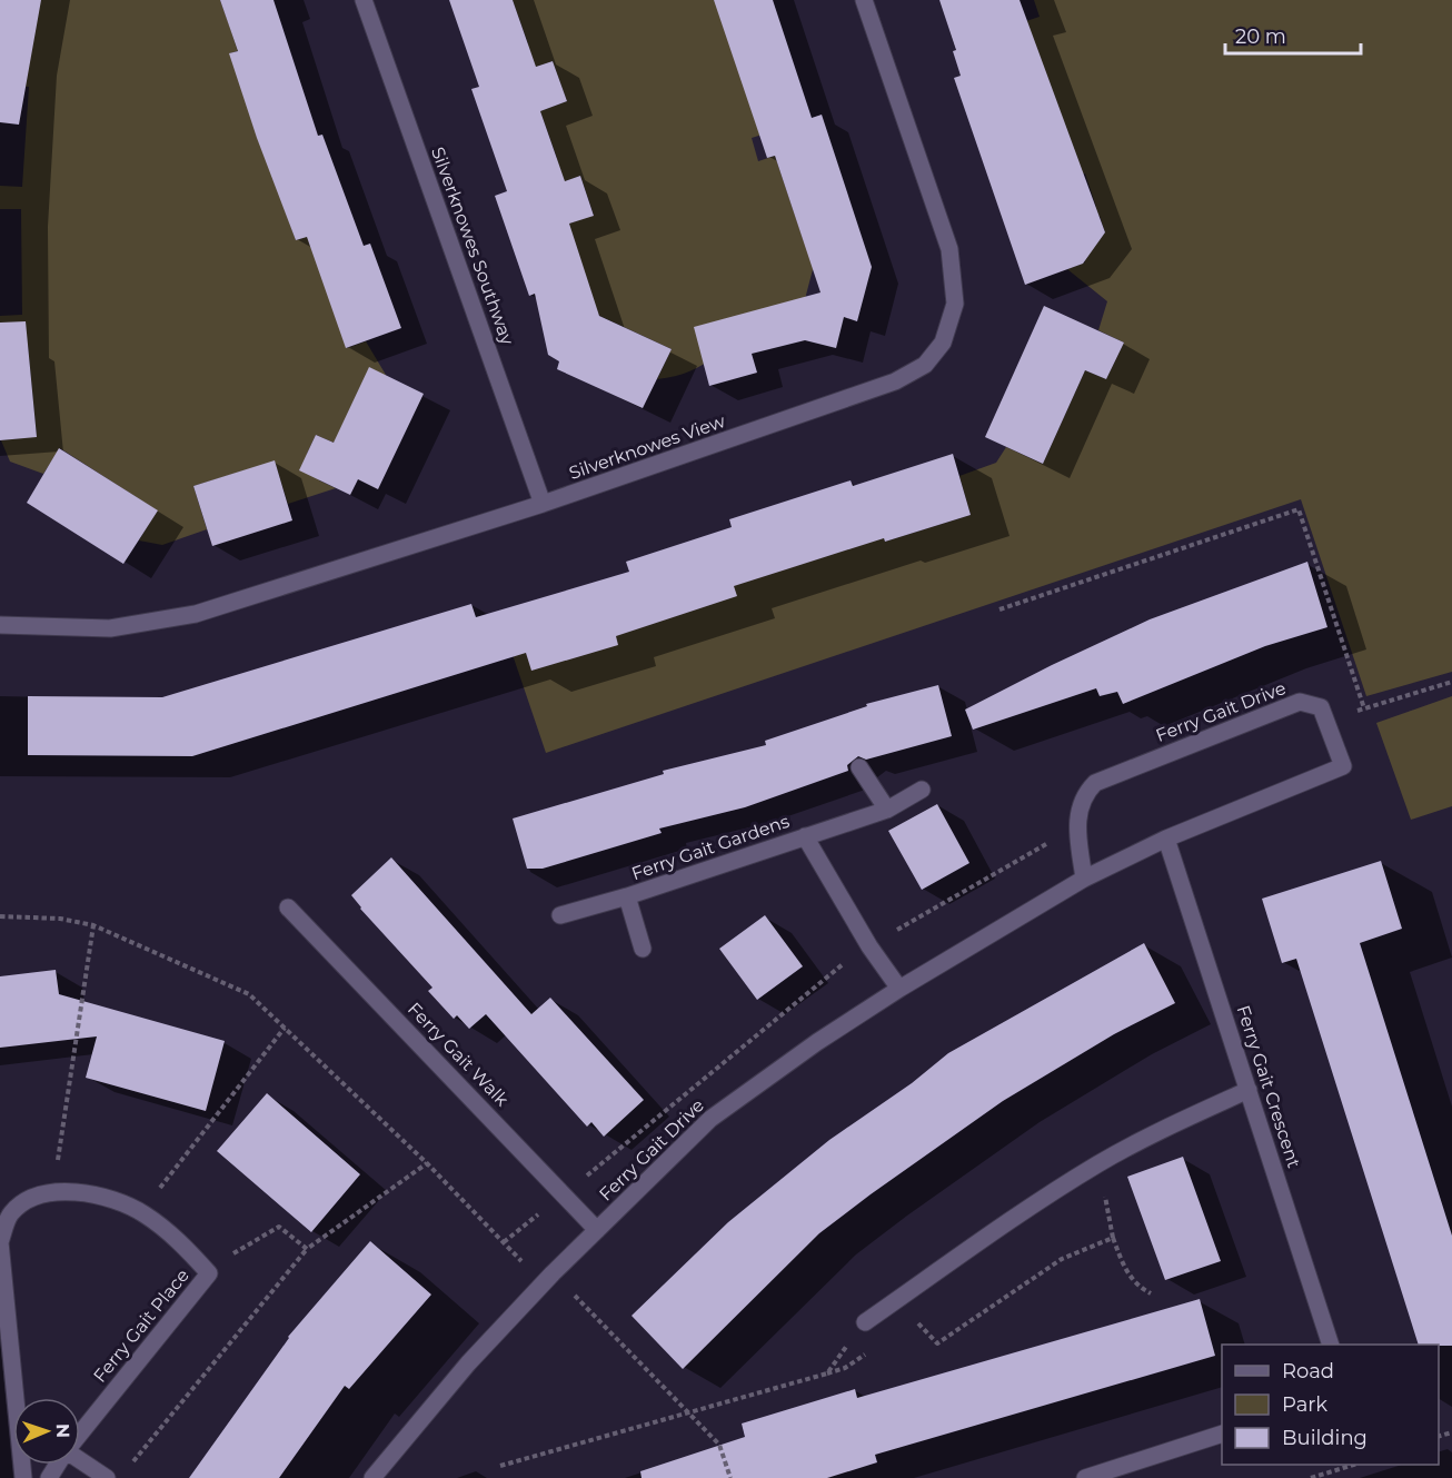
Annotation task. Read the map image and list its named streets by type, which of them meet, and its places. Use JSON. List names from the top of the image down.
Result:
{
  "streets": {
    "street": [
      "Silverknowes Southway",
      "Silverknowes View",
      "Ferry Gait Drive",
      "Ferry Gait Gardens",
      "Ferry Gait Walk",
      "Ferry Gait Crescent",
      "Ferry Gait Place"
    ]
  },
  "crossings": [
    ["Silverknowes Southway", "Silverknowes View"],
    ["Ferry Gait Drive", "Ferry Gait Gardens"],
    ["Ferry Gait Drive", "Ferry Gait Walk"],
    ["Ferry Gait Drive", "Ferry Gait Crescent"]
  ],
  "legend": ["Road", "Park", "Building"],
  "scale_bar": "20 m",
  "north": "right"
}
